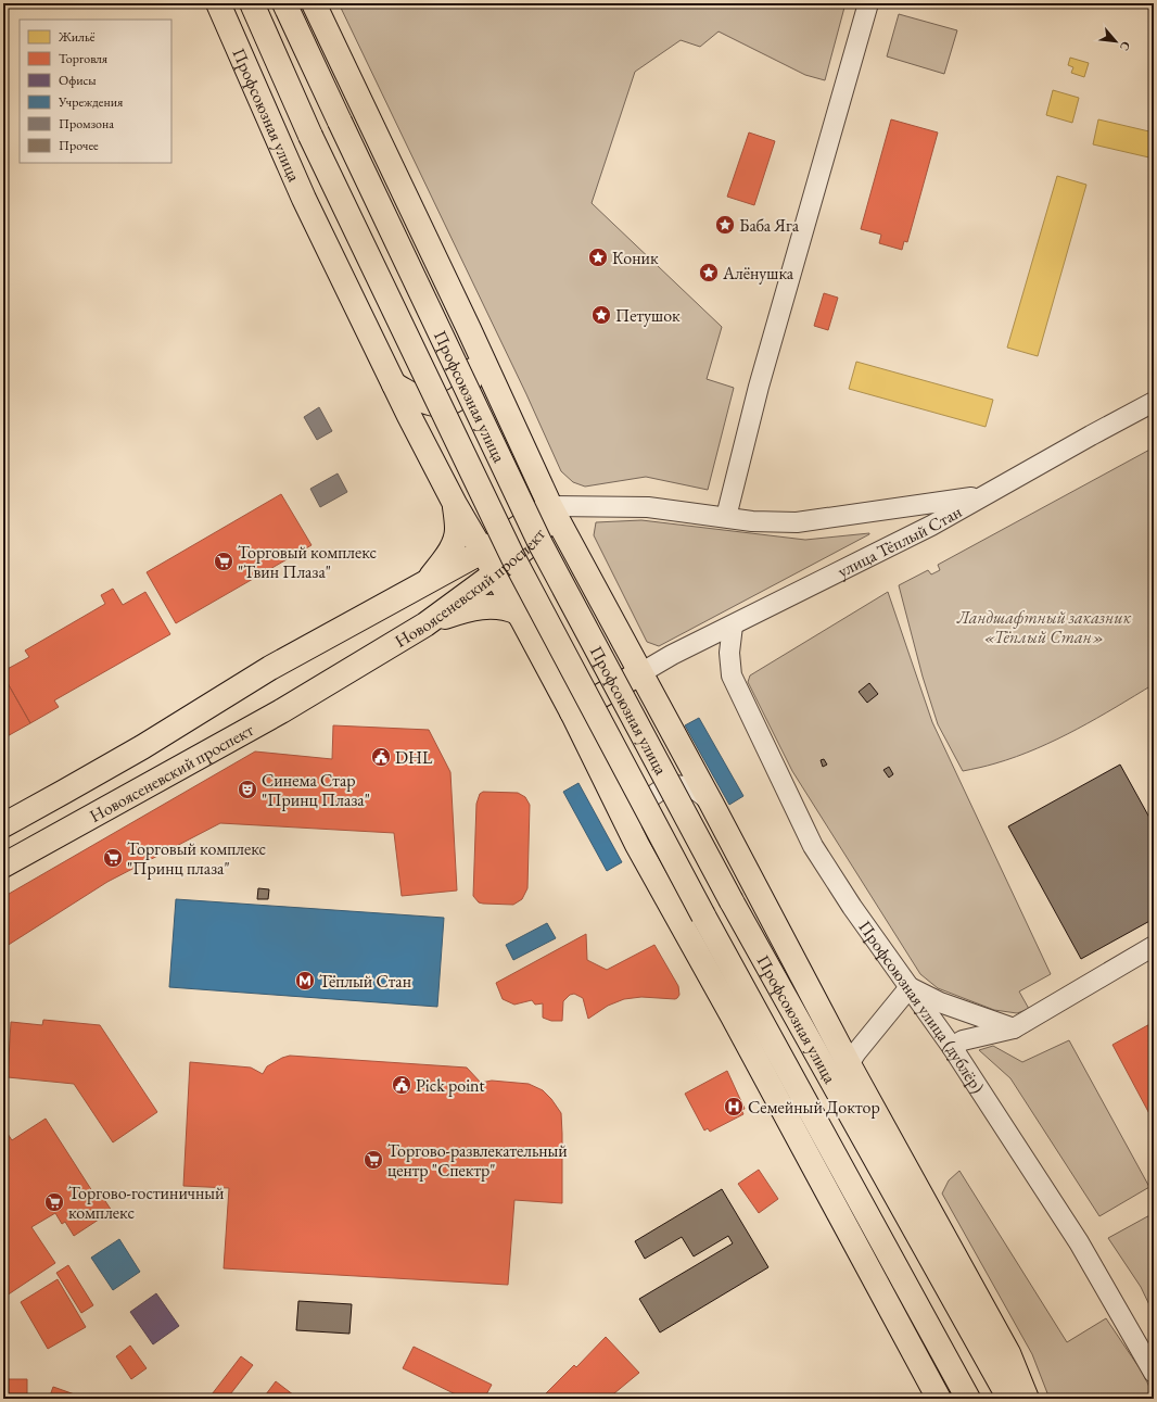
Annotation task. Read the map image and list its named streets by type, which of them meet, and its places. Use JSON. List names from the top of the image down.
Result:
{
  "streets": {
    "main road": ["Профсоюзная улица", "Новоясеневский проспект"],
    "street": ["улица Тёплый Стан", "Профсоюзная улица (дублёр)"]
  },
  "crossings": [
    ["Профсоюзная улица", "улица Тёплый Стан"],
    ["Профсоюзная улица", "Новоясеневский проспект"],
    ["улица Тёплый Стан", "Профсоюзная улица (дублёр)"]
  ],
  "parks": ["Ландшафтный заказник «Тёплый Стан»"],
  "places": {
    "place": [
      "Баба Яга",
      "Коник",
      "Алёнушка",
      "Петушок"
    ],
    "supermarket": [
      "Торговый комплекс \"Твин Плаза\"",
      "Торговый комплекс \"Принц плаза\"",
      "Торгово-развлекательный центр \"Спектр\"",
      "Торгово-гостиничный комплекс"
    ],
    "public building": ["DHL", "Pick point"],
    "theatre": ["Синема Стар \"Принц Плаза\""],
    "metro station": ["Тёплый Стан"],
    "hospital": ["Семейный Доктор"]
  },
  "legend": [
    "Жильё",
    "Торговля",
    "Офисы",
    "Учреждения",
    "Промзона",
    "Прочее"
  ],
  "north": "bottom right"
}
